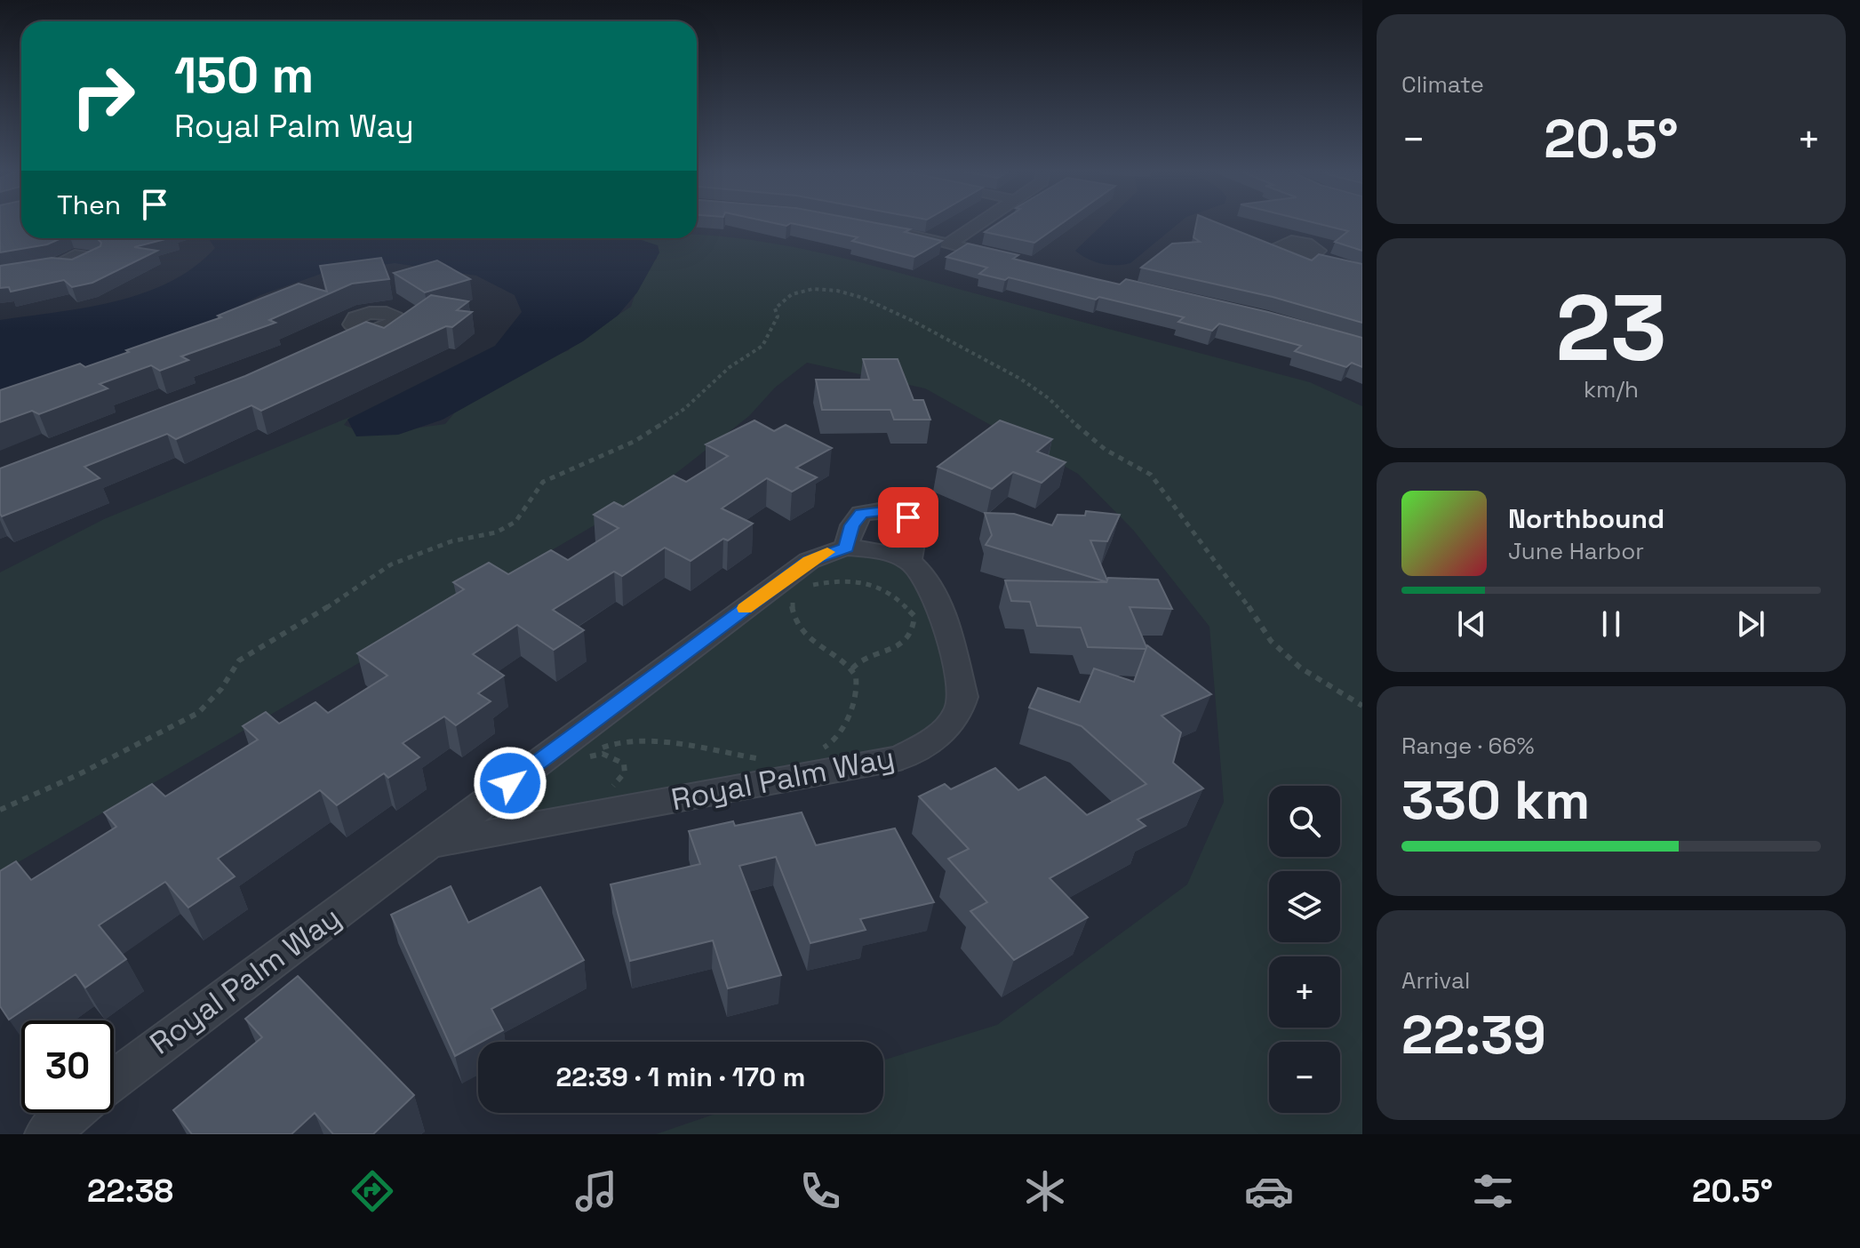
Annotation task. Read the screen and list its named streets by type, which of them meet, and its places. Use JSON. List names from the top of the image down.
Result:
{
  "streets": {
    "street": ["Royal Palm Way"]
  },
  "page": {
    "tile": [
      "Climate",
      ["23", "km/h"],
      ["Range · 66%", "330 km"],
      ["Arrival", "22:39"]
    ],
    "turn": ["150 m", "Royal Palm Way"],
    "heat": ["−", "20.5°", "+"],
    "then": "Then",
    "song": ["Northbound", "June Harbor"],
    "map_buttons": ["+", "−"],
    "limit": "30",
    "trip": "22:39 · 1 min · 170 m",
    "tabs": ["22:38", "20.5°"]
  }
}
